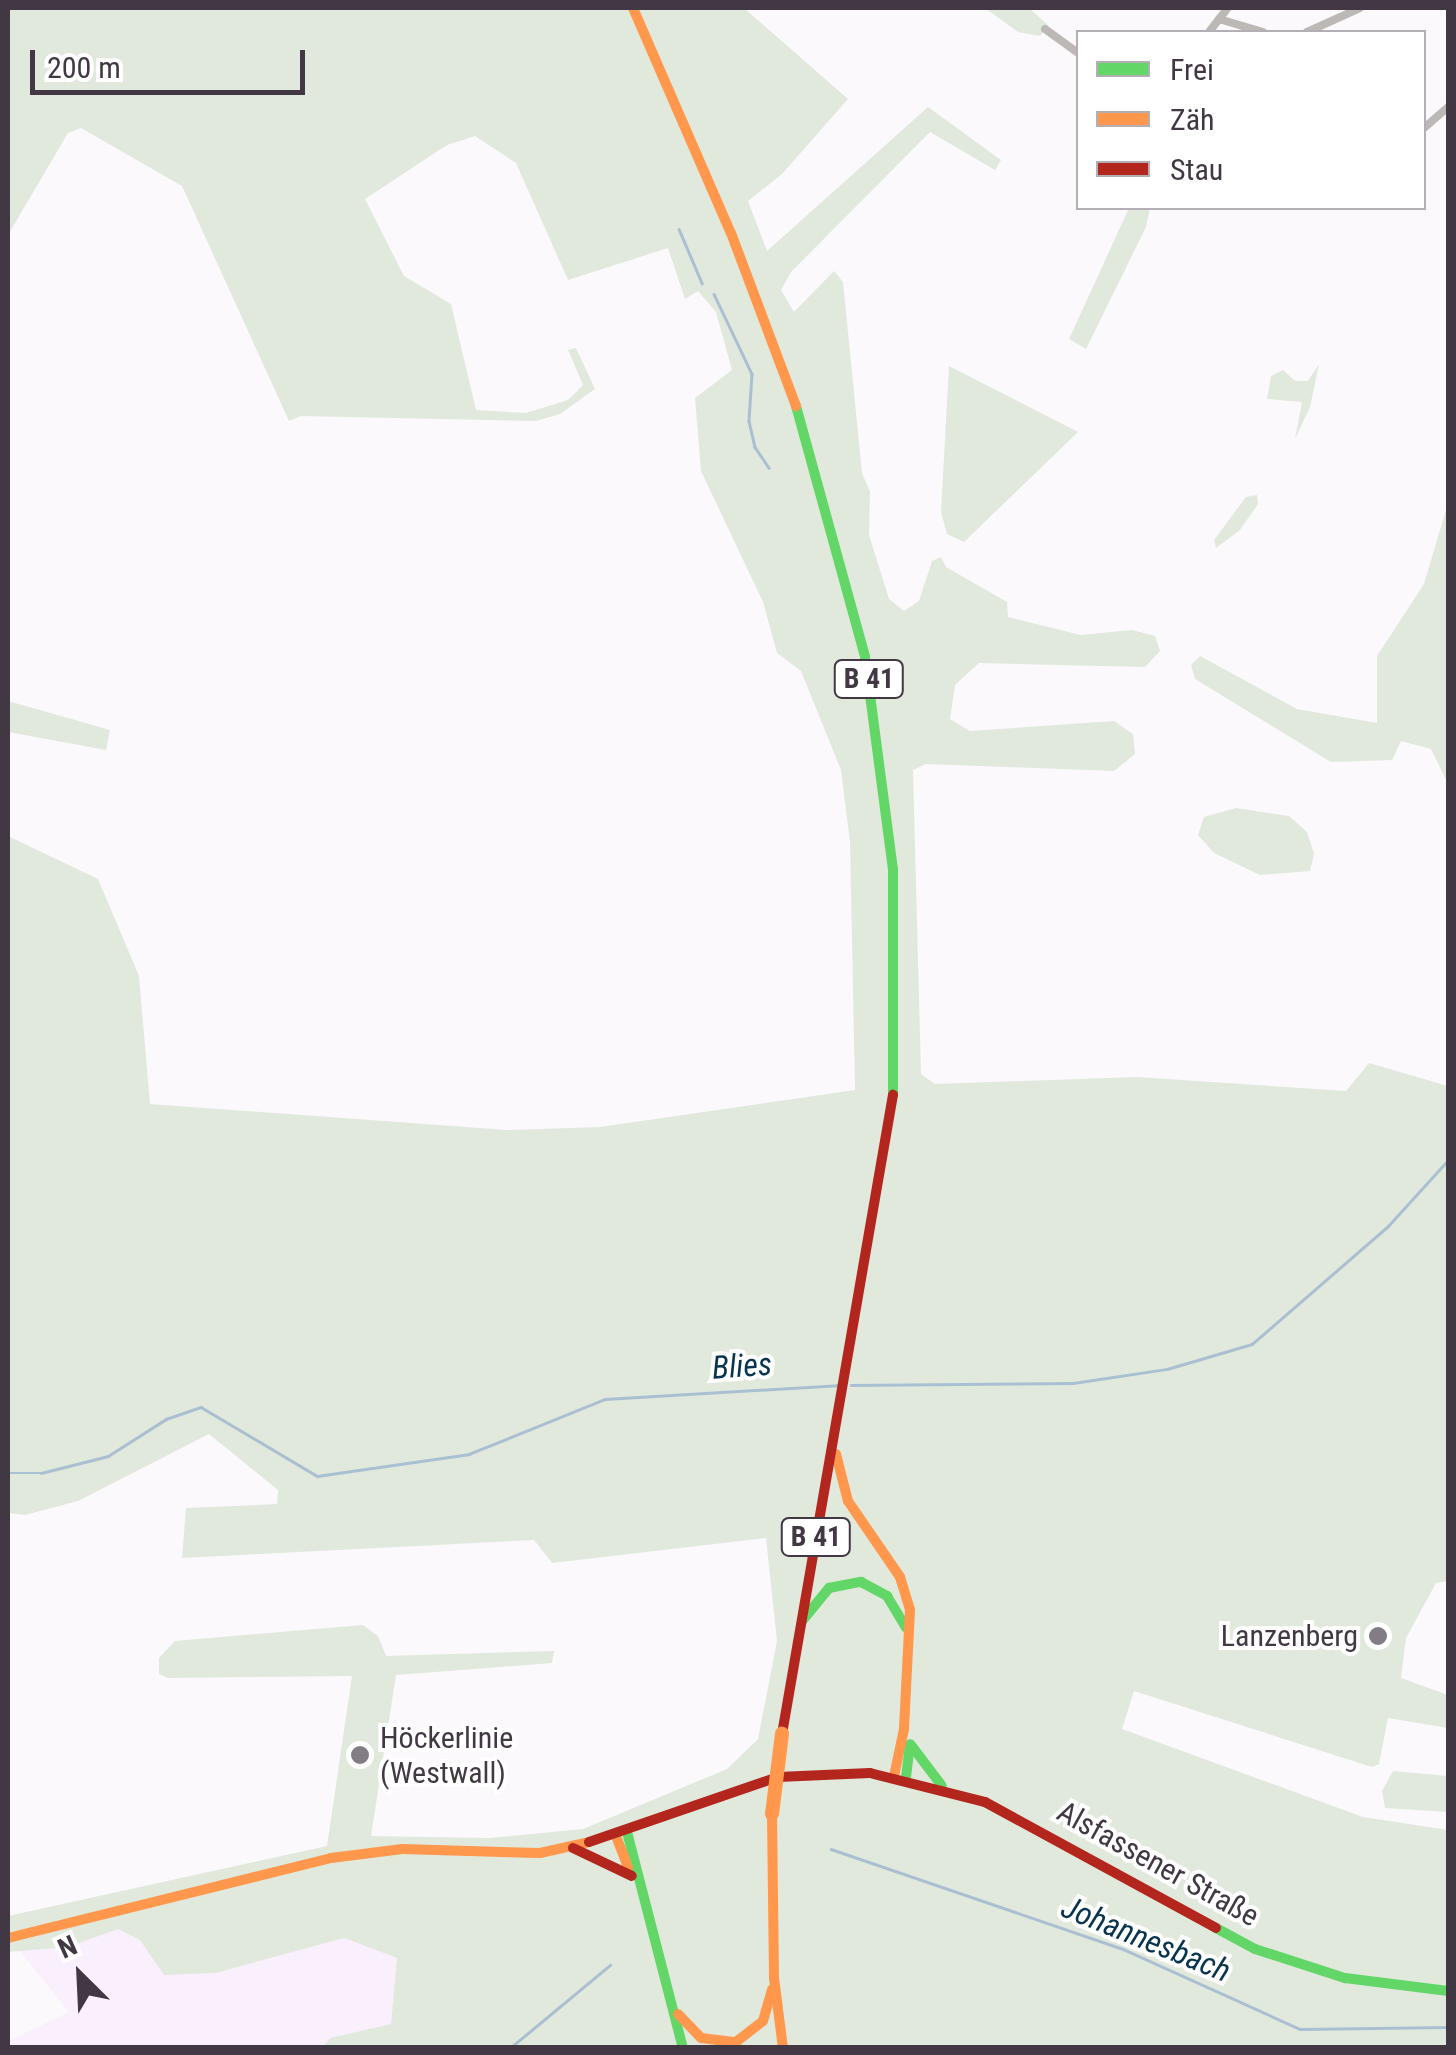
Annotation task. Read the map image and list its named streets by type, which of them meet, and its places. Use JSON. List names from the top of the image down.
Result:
{
  "streets": {
    "main road": ["B 41", "Alsfassener Straße"]
  },
  "water": ["Blies", "Johannesbach"],
  "places": ["Lanzenberg", "Höckerlinie (Westwall)"],
  "legend": ["Frei", "Zäh", "Stau"],
  "scale_bar": "200 m",
  "north": "top left"
}
